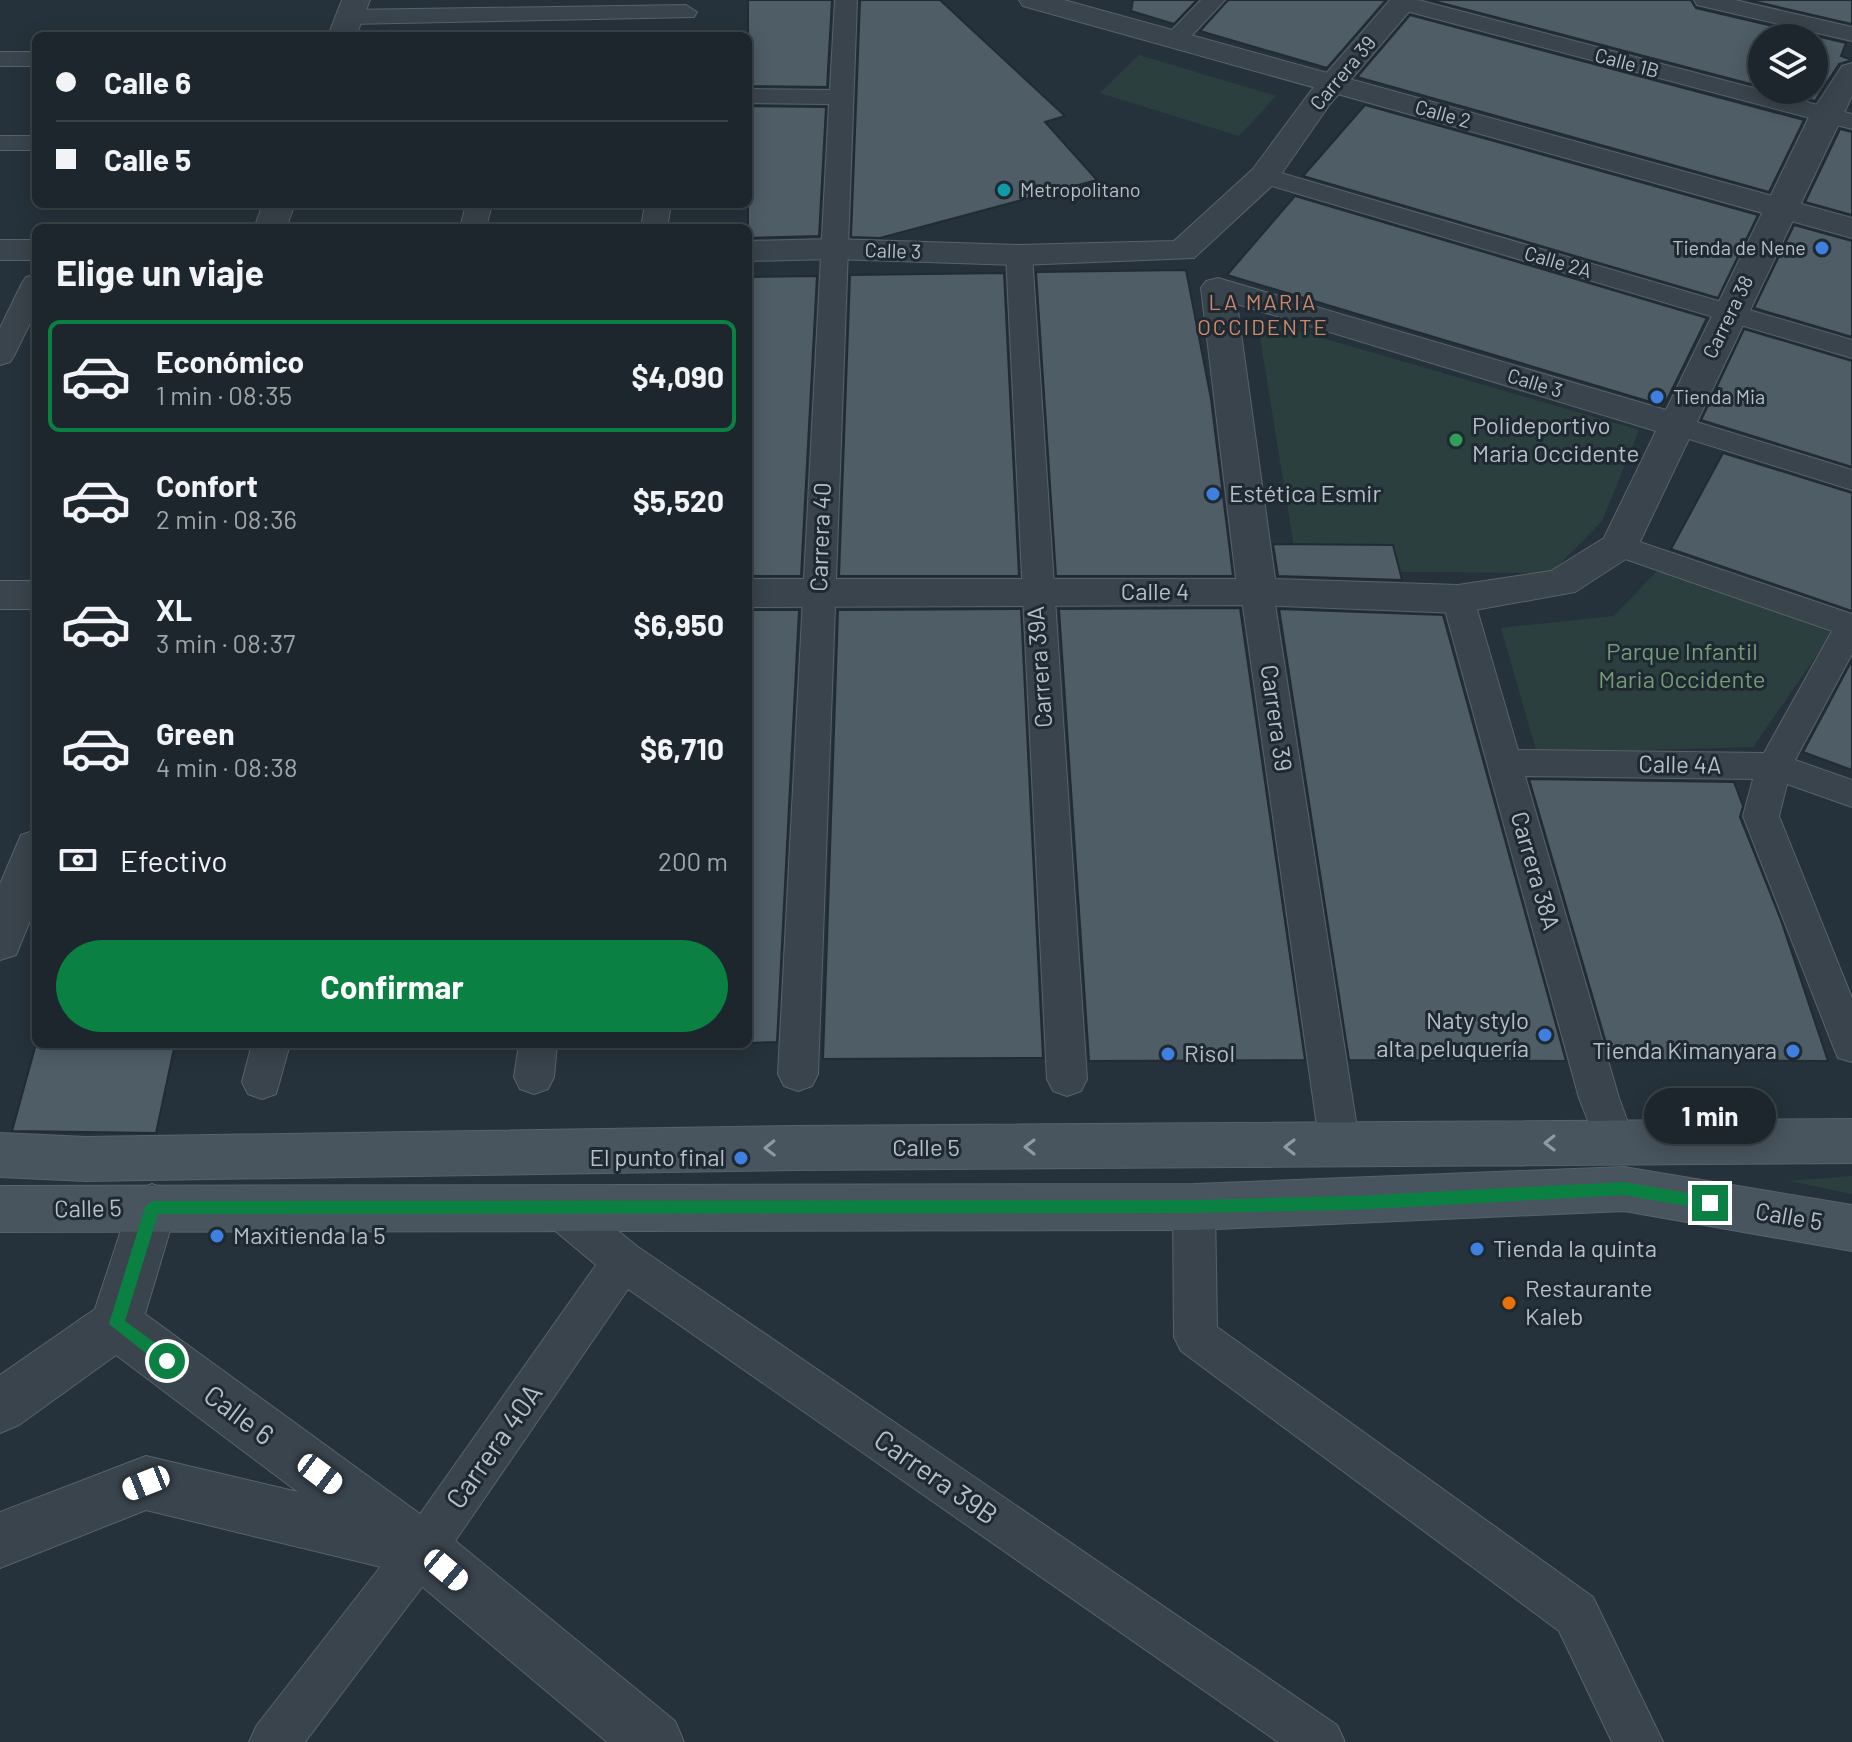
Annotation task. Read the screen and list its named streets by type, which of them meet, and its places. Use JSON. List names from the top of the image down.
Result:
{
  "streets": {
    "main road": ["Calle 5"],
    "street": [
      "Calle 1B",
      "Carrera 39",
      "Calle 2",
      "Calle 3",
      "Calle 2A",
      "Carrera 38",
      "Carrera 40",
      "Calle 4",
      "Carrera 39A",
      "Calle 4A",
      "Carrera 38A",
      "Calle 6",
      "Carrera 40A",
      "Carrera 39B"
    ]
  },
  "crossings": [
    ["Calle 1B", "Carrera 39"],
    ["Calle 1B", "Carrera 38"],
    ["Carrera 39", "Calle 2"],
    ["Carrera 39", "Calle 3"],
    ["Carrera 39", "Calle 2A"],
    ["Carrera 39", "Calle 4"],
    ["Carrera 39", "Calle 5"],
    ["Calle 2", "Carrera 38"],
    ["Calle 3", "Carrera 38"],
    ["Calle 3", "Carrera 40"],
    ["Calle 3", "Carrera 39A"],
    ["Calle 2A", "Carrera 38"],
    ["Carrera 38", "Calle 4"],
    ["Carrera 40", "Calle 4"],
    ["Calle 4", "Carrera 39A"],
    ["Calle 4", "Carrera 38A"],
    ["Calle 4A", "Carrera 38A"],
    ["Carrera 38A", "Calle 5"],
    ["Calle 5", "Carrera 39B"],
    ["Calle 6", "Carrera 40A"],
    ["Carrera 40A", "Carrera 39B"]
  ],
  "districts": ["LA MARIA OCCIDENTE"],
  "parks": ["Parque Infantil Maria Occidente"],
  "places": [
    "Metropolitano",
    "Tienda de Nene",
    "Tienda Mia",
    "Polideportivo Maria Occidente",
    "Estética Esmir",
    "Naty stylo alta peluquería",
    "Tienda Kimanyara",
    "Risol",
    "El punto final",
    "Maxitienda la 5",
    "Tienda la quinta",
    "Restaurante Kaleb"
  ],
  "page": {
    "banner": ["Calle 6", "Calle 5"],
    "heading": "Elige un viaje",
    "list": [
      {
        "name": "Económico",
        "note": "1 min · 08:35",
        "value": "$4,090"
      },
      {
        "name": "Confort",
        "note": "2 min · 08:36",
        "value": "$5,520"
      },
      {
        "name": "XL",
        "note": "3 min · 08:37",
        "value": "$6,950"
      },
      {
        "name": "Green",
        "note": "4 min · 08:38",
        "value": "$6,710"
      }
    ],
    "pay": ["Efectivo", "200 m"],
    "buttons": "Confirmar",
    "bubble": "1 min"
  }
}
